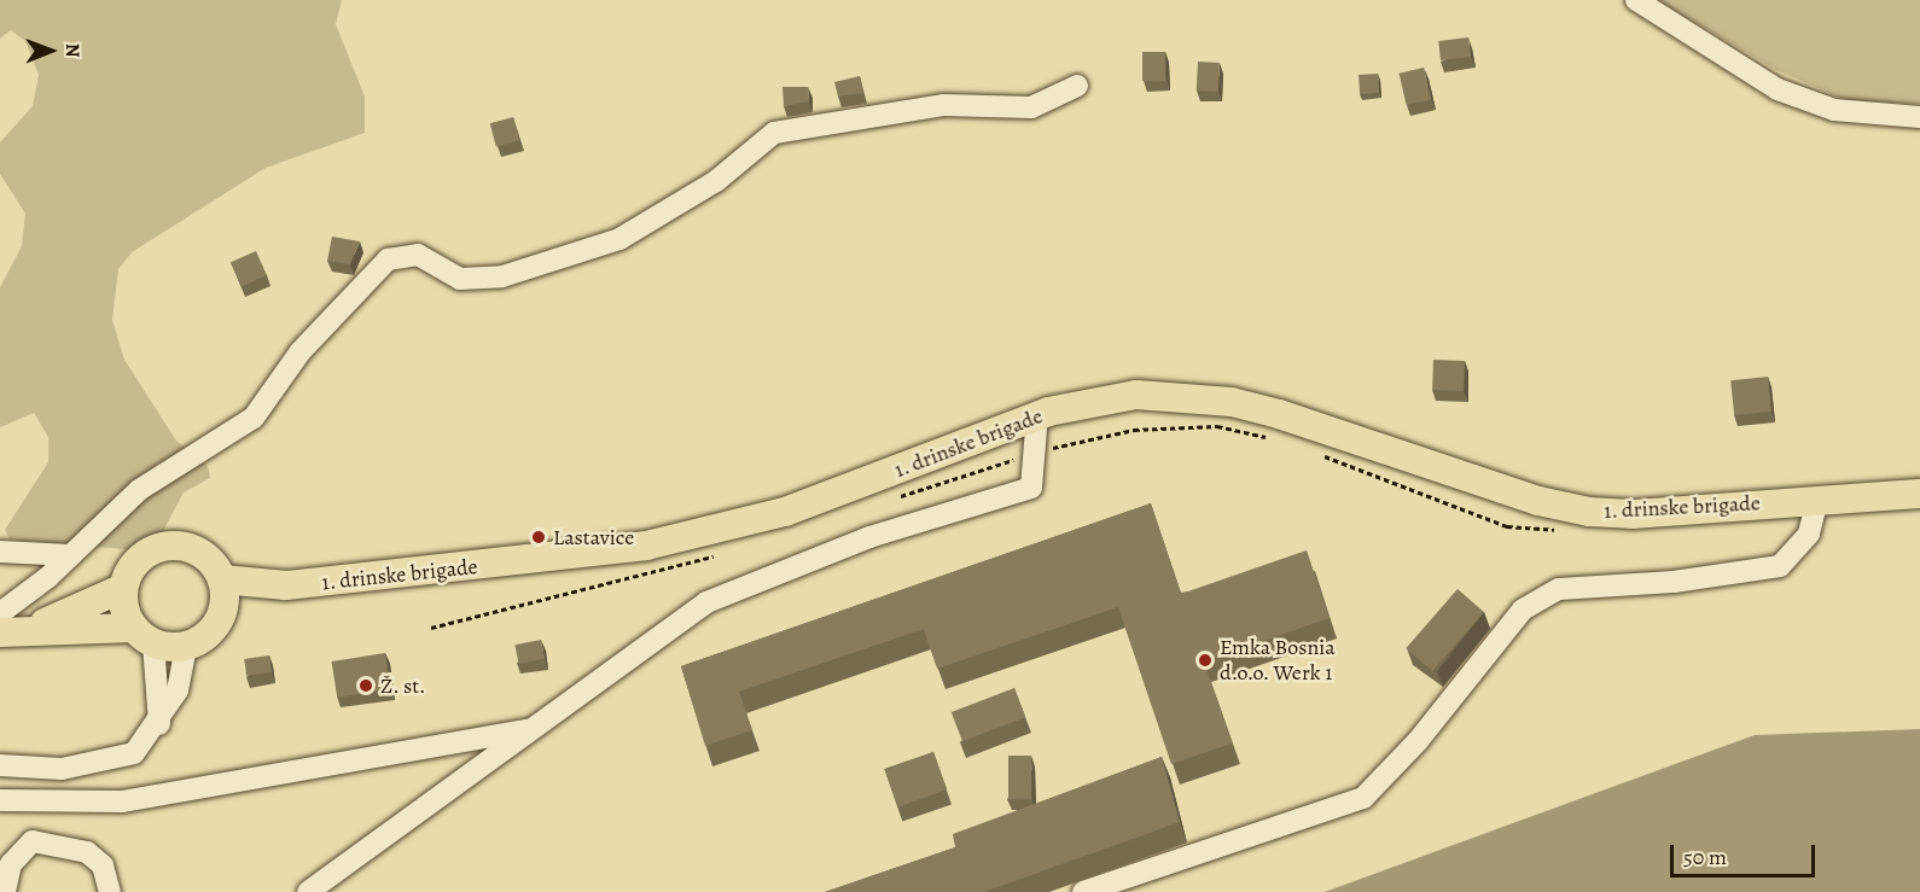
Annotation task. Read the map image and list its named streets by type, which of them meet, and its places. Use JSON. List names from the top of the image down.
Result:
{
  "streets": {
    "main road": ["1. drinske brigade"]
  },
  "places": ["Lastavice", "Emka Bosnia d.o.o. Werk 1", "Ž. st."],
  "scale_bar": "50 m",
  "north": "right"
}
